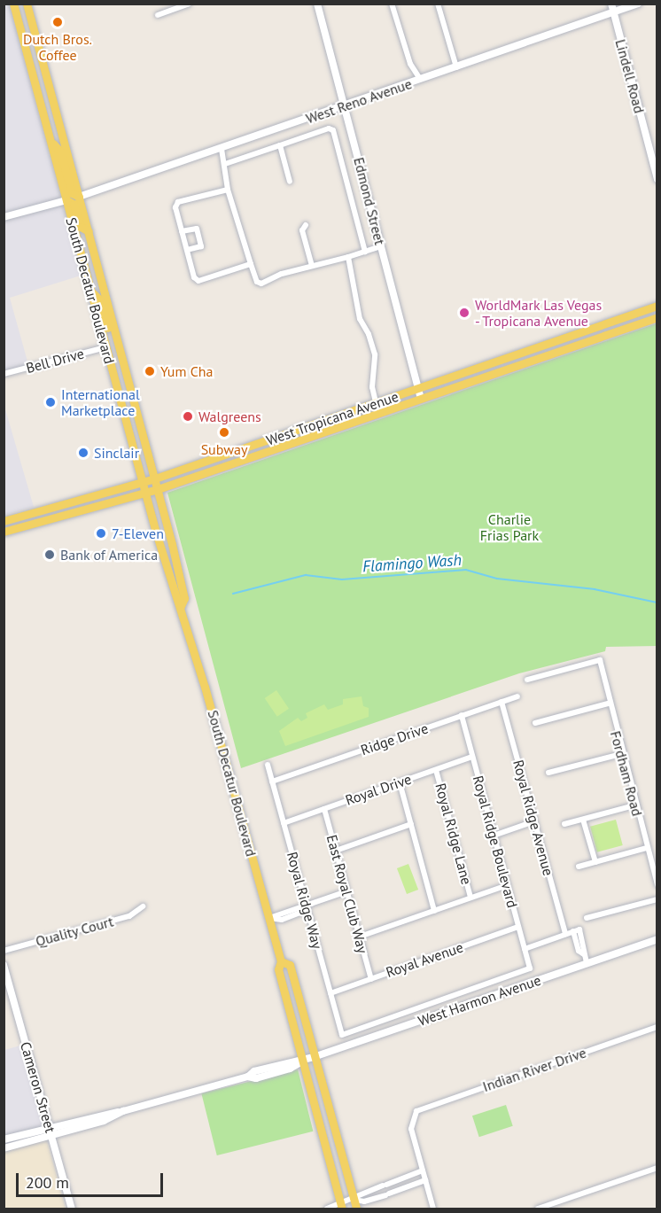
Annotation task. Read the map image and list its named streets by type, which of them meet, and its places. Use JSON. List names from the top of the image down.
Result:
{
  "streets": {
    "main road": ["South Decatur Boulevard", "West Tropicana Avenue"],
    "street": [
      "Lindell Road",
      "West Reno Avenue",
      "Edmond Street",
      "Bell Drive",
      "Ridge Drive",
      "Fordham Road",
      "Royal Drive",
      "Royal Ridge Avenue",
      "Royal Ridge Lane",
      "Royal Ridge Boulevard",
      "East Royal Club Way",
      "Royal Ridge Way",
      "Quality Court",
      "Royal Avenue",
      "West Harmon Avenue",
      "Indian River Drive",
      "Cameron Street"
    ]
  },
  "crossings": [
    ["Lindell Road", "West Reno Avenue"],
    ["West Reno Avenue", "Edmond Street"],
    ["West Reno Avenue", "South Decatur Boulevard"],
    ["Edmond Street", "West Tropicana Avenue"],
    ["South Decatur Boulevard", "Bell Drive"],
    ["South Decatur Boulevard", "West Tropicana Avenue"],
    ["South Decatur Boulevard", "West Harmon Avenue"],
    ["Ridge Drive", "Royal Ridge Avenue"],
    ["Ridge Drive", "Royal Ridge Boulevard"],
    ["Ridge Drive", "Royal Ridge Way"],
    ["Royal Drive", "Royal Ridge Lane"],
    ["Royal Drive", "Royal Ridge Boulevard"],
    ["Royal Drive", "East Royal Club Way"],
    ["Royal Drive", "Royal Ridge Way"],
    ["Royal Ridge Boulevard", "Royal Ridge Way"],
    ["Royal Ridge Boulevard", "Royal Avenue"],
    ["East Royal Club Way", "Royal Avenue"],
    ["Royal Ridge Way", "Royal Avenue"],
    ["West Harmon Avenue", "Cameron Street"]
  ],
  "water": ["Flamingo Wash"],
  "parks": ["Charlie Frias Park"],
  "places": [
    "Dutch Bros. Coffee",
    "WorldMark Las Vegas - Tropicana Avenue",
    "Yum Cha",
    "International Marketplace",
    "Walgreens",
    "Subway",
    "Sinclair",
    "7-Eleven",
    "Bank of America"
  ],
  "scale_bar": "200 m"
}
